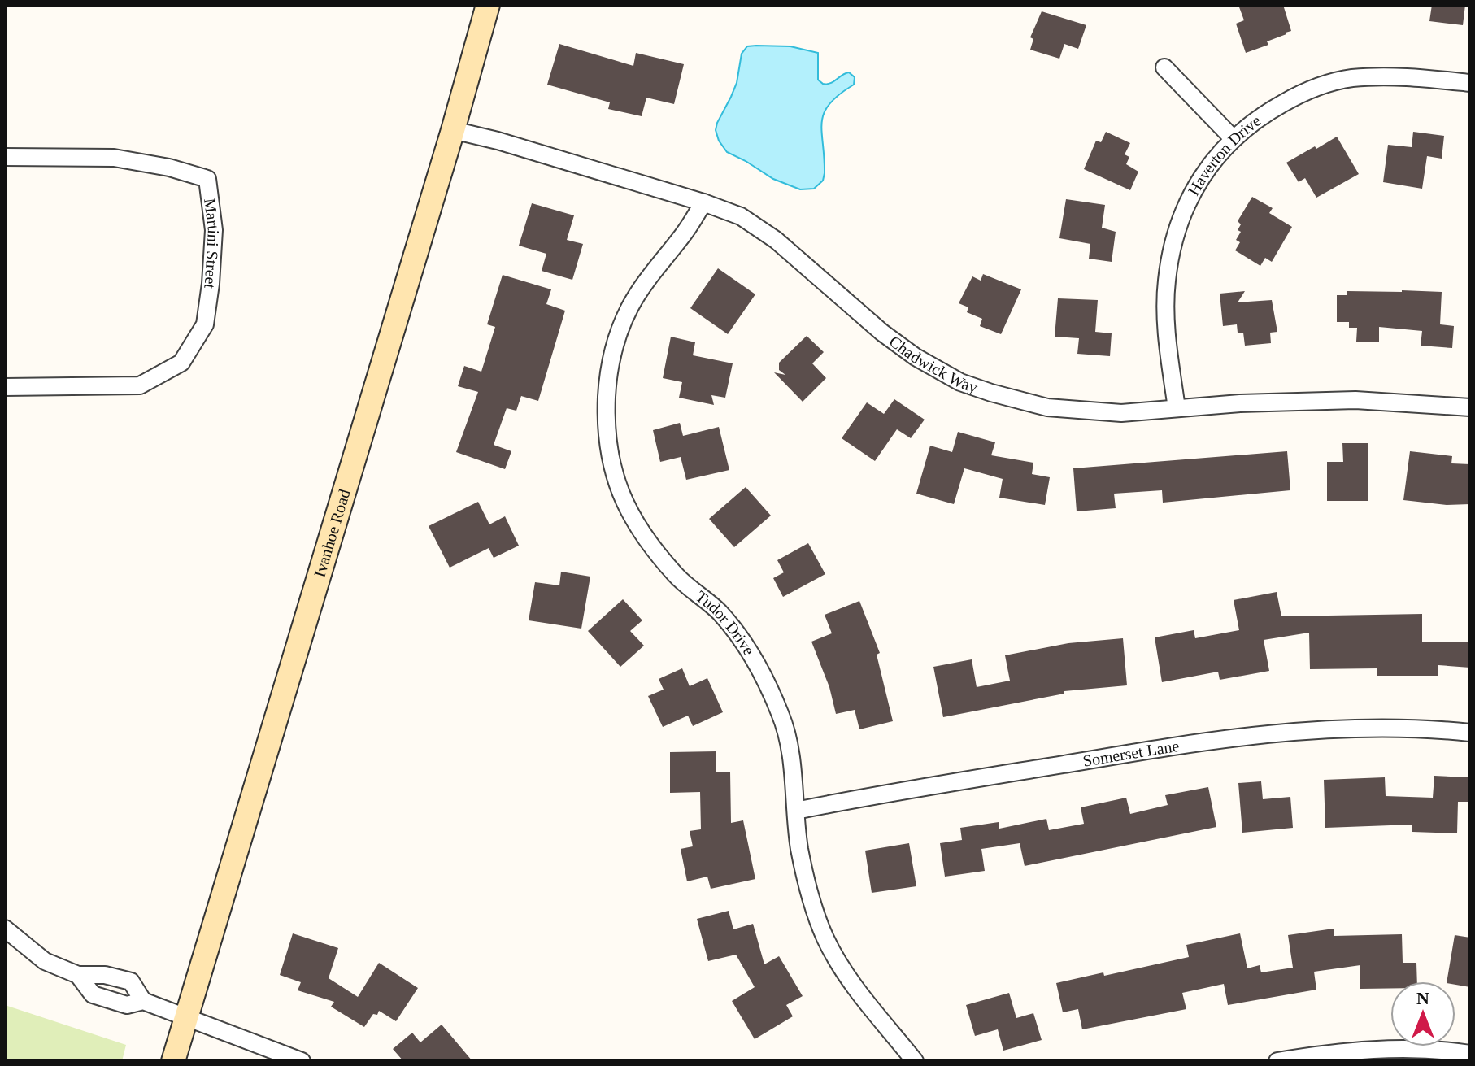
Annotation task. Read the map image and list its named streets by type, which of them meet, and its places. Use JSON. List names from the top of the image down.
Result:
{
  "streets": {
    "main road": ["Ivanhoe Road"],
    "street": [
      "Haverton Drive",
      "Martini Street",
      "Chadwick Way",
      "Tudor Drive",
      "Somerset Lane"
    ]
  },
  "crossings": [
    ["Haverton Drive", "Chadwick Way"],
    ["Chadwick Way", "Ivanhoe Road"],
    ["Chadwick Way", "Tudor Drive"],
    ["Tudor Drive", "Somerset Lane"]
  ],
  "north": "top"
}
